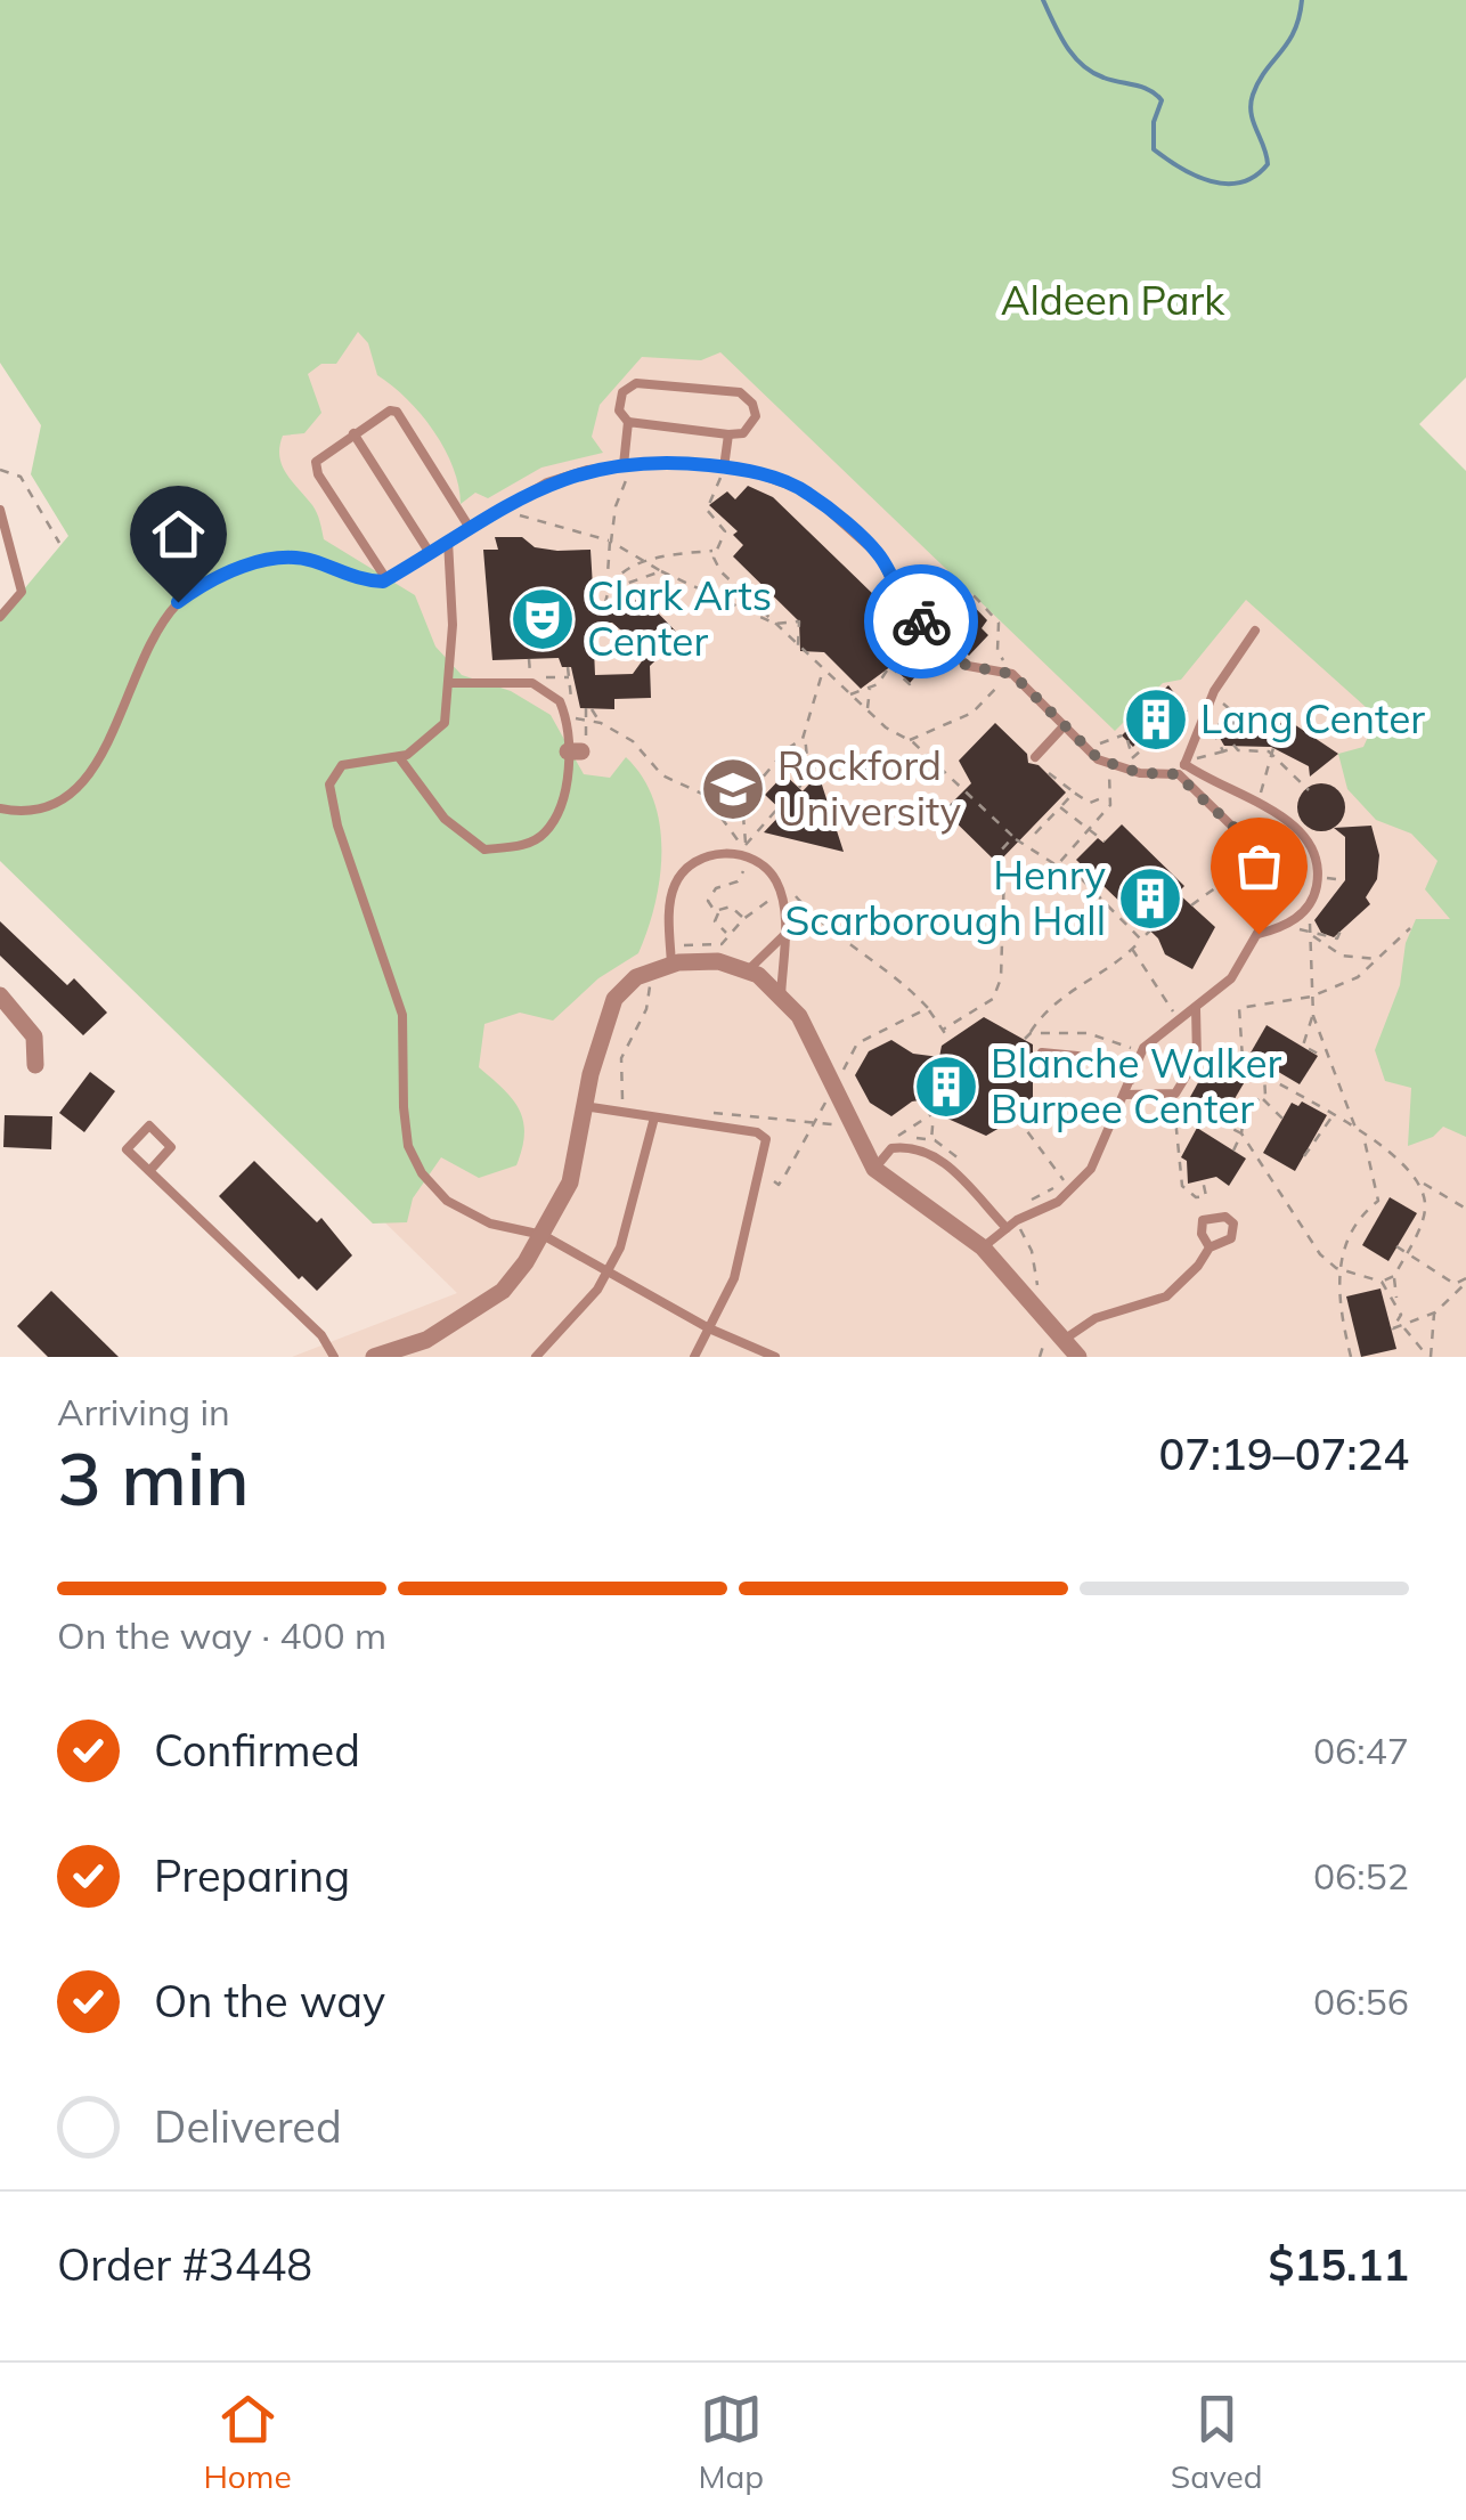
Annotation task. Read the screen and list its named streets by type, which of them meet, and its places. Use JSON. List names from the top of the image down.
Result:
{
  "parks": ["Aldeen Park"],
  "places": {
    "theatre": ["Clark Arts Center"],
    "building": ["Lang Center", "Henry Scarborough Hall", "Blanche Walker Burpee Center"],
    "school or university": ["Rockford University"]
  },
  "page": {
    "heading": ["3 min", "Arriving in", "07:19–07:24"],
    "panel": ["Order #3448", "$15.11"],
    "bar": "On the way · 400 m",
    "list": [
      ["Confirmed", "06:47"],
      ["Preparing", "06:52"],
      ["On the way", "06:56"],
      "Delivered"
    ],
    "tabs": ["Home", "Map", "Saved"]
  }
}
